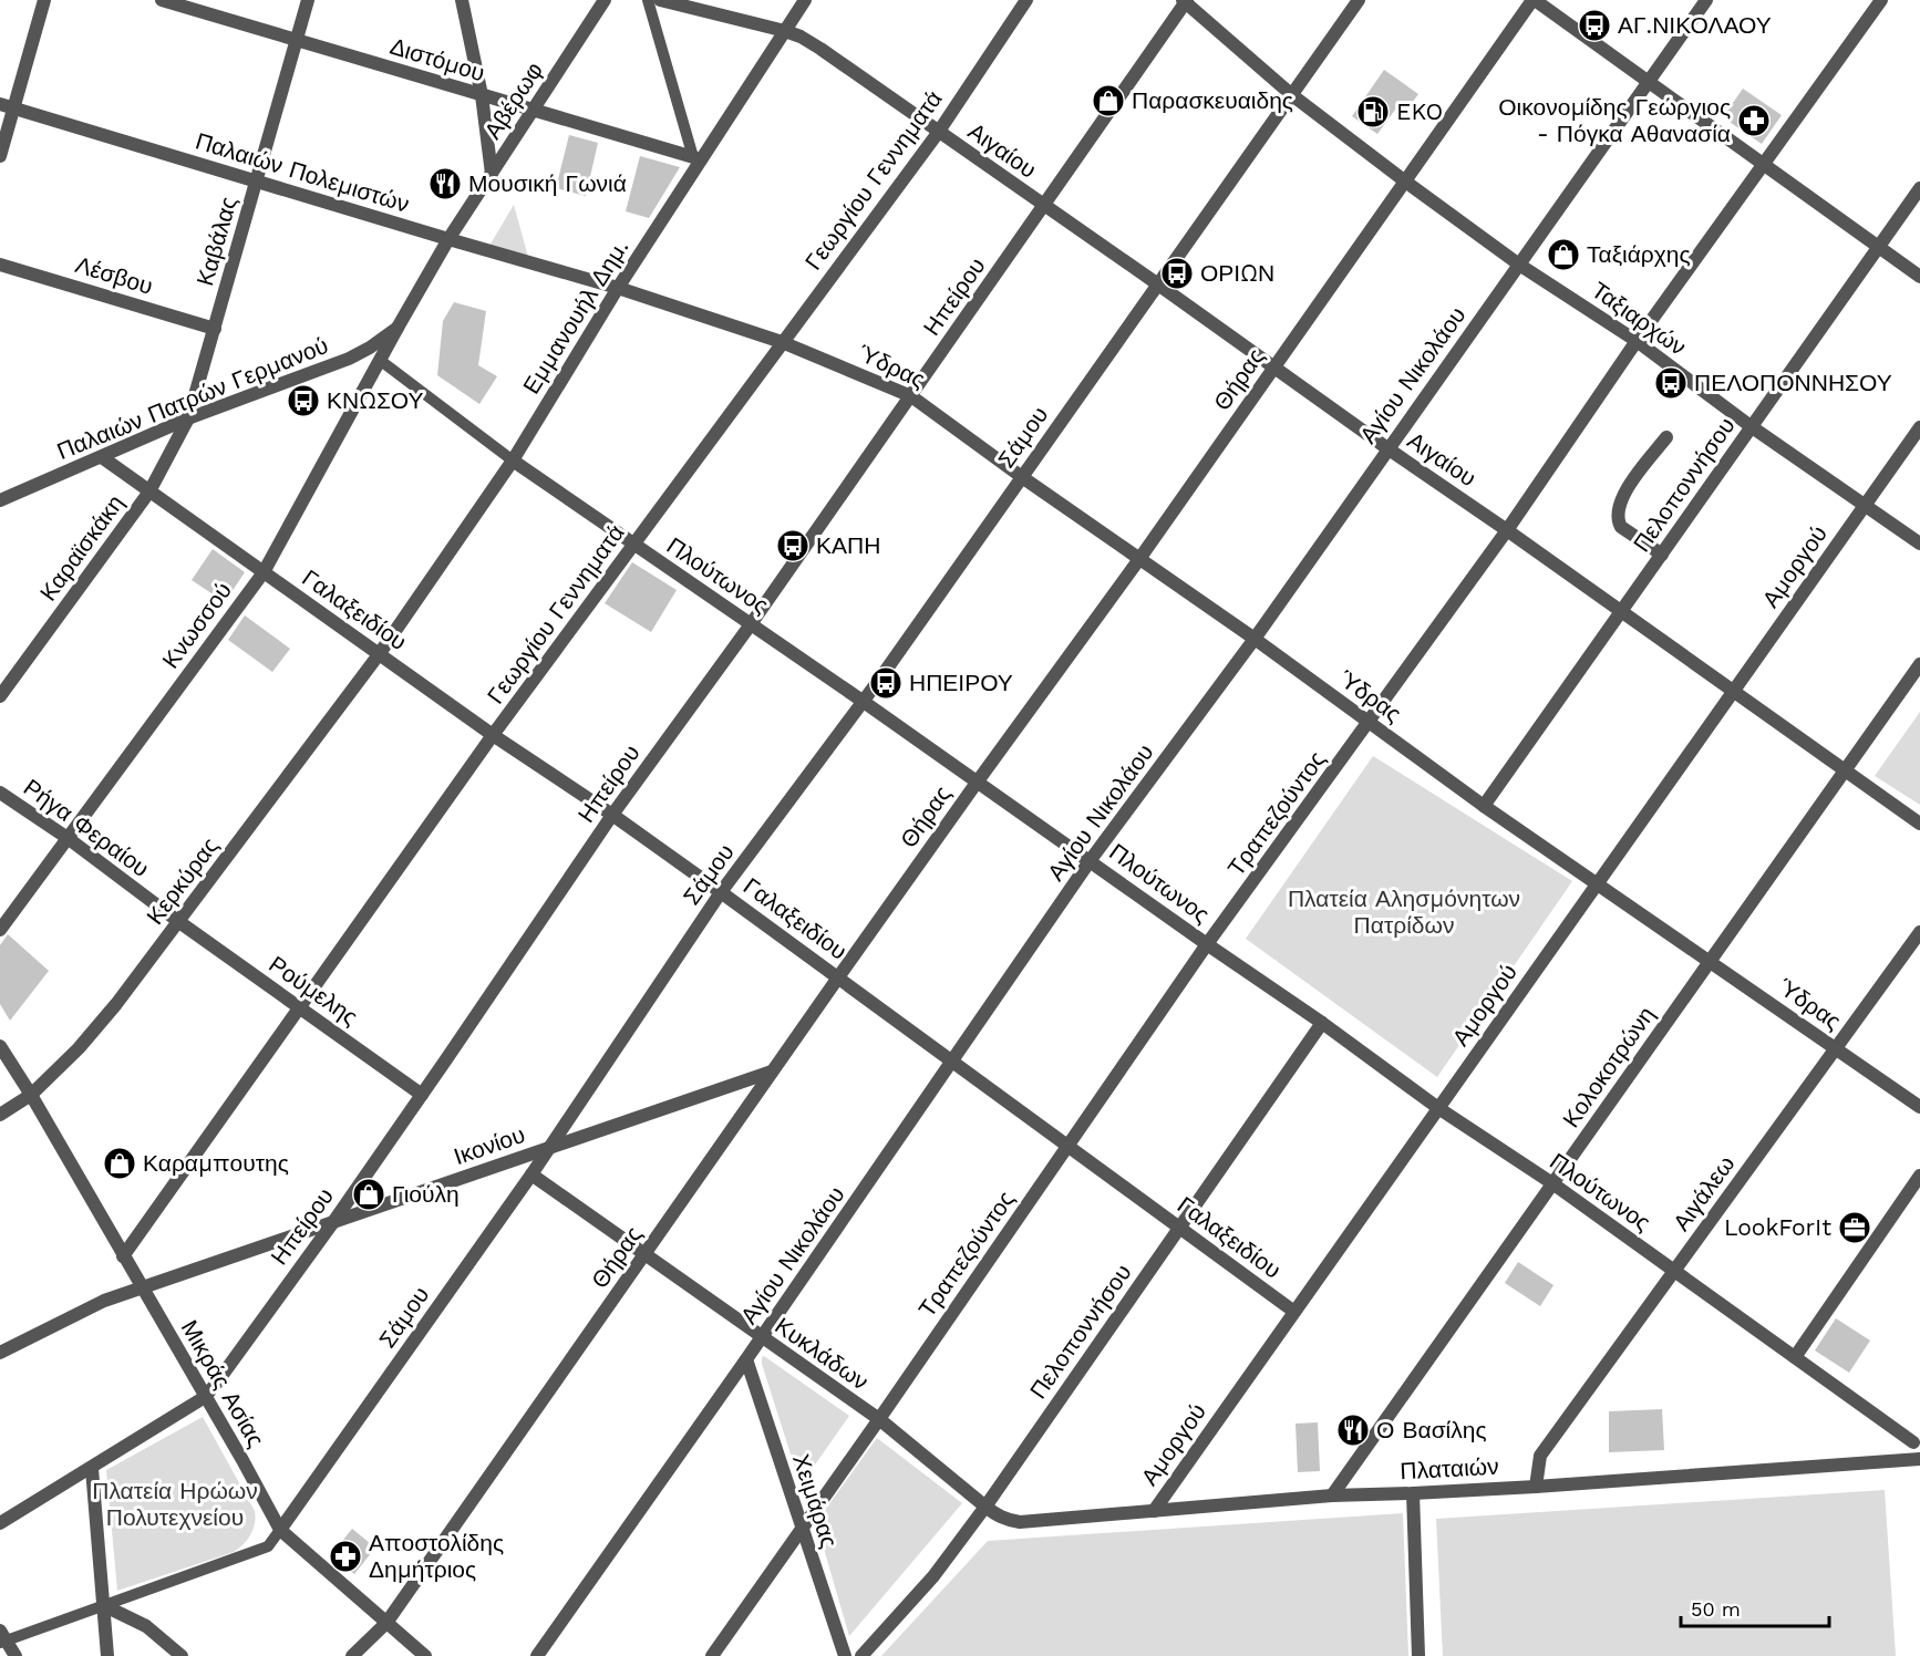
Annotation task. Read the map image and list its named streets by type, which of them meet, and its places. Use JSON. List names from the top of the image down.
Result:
{
  "streets": {
    "street": [
      "Διστόμου",
      "Αβέρωφ",
      "Αιγαίου",
      "Παλαιών Πολεμιστών",
      "Γεωργίου Γεννηματά",
      "Καβάλας",
      "Λέσβου",
      "Ηπείρου",
      "Εμμανουήλ Δημ.",
      "Ταξιαρχών",
      "Ύδρας",
      "Αγίου Νικολάου",
      "Θήρας",
      "Παλαιών Πατρών Γερμανού",
      "Σάμου",
      "Πελοποννήσου",
      "Καραϊσκάκη",
      "Αμοργού",
      "Πλούτωνος",
      "Γαλαξειδίου",
      "Κνωσσού",
      "Τραπεζούντος",
      "Ρήγα Φεραίου",
      "Κερκύρας",
      "Ρούμελης",
      "Κολοκοτρώνη",
      "Ικονίου",
      "Αιγάλεω",
      "Κυκλάδων",
      "Μικράς Ασίας",
      "Πλαταιών",
      "Χειμάρας"
    ]
  },
  "crossings": [
    ["Διστόμου", "Αβέρωφ"],
    ["Διστόμου", "Καβάλας"],
    ["Διστόμου", "Εμμανουήλ Δημ."],
    ["Αβέρωφ", "Παλαιών Πολεμιστών"],
    ["Αβέρωφ", "Παλαιών Πατρών Γερμανού"],
    ["Αβέρωφ", "Κνωσσού"],
    ["Αιγαίου", "Γεωργίου Γεννηματά"],
    ["Αιγαίου", "Ηπείρου"],
    ["Αιγαίου", "Εμμανουήλ Δημ."],
    ["Αιγαίου", "Αγίου Νικολάου"],
    ["Αιγαίου", "Θήρας"],
    ["Αιγαίου", "Σάμου"],
    ["Αιγαίου", "Πελοποννήσου"],
    ["Αιγαίου", "Αμοργού"],
    ["Αιγαίου", "Τραπεζούντος"],
    ["Αιγαίου", "Κολοκοτρώνη"],
    ["Παλαιών Πολεμιστών", "Γεωργίου Γεννηματά"],
    ["Παλαιών Πολεμιστών", "Καβάλας"],
    ["Παλαιών Πολεμιστών", "Εμμανουήλ Δημ."],
    ["Παλαιών Πολεμιστών", "Ύδρας"],
    ["Γεωργίου Γεννηματά", "Ύδρας"],
    ["Γεωργίου Γεννηματά", "Πλούτωνος"],
    ["Γεωργίου Γεννηματά", "Γαλαξειδίου"],
    ["Γεωργίου Γεννηματά", "Ρούμελης"],
    ["Γεωργίου Γεννηματά", "Μικράς Ασίας"],
    ["Καβάλας", "Λέσβου"],
    ["Καβάλας", "Παλαιών Πατρών Γερμανού"],
    ["Καβάλας", "Καραϊσκάκη"],
    ["Ηπείρου", "Ταξιαρχών"],
    ["Ηπείρου", "Ύδρας"],
    ["Ηπείρου", "Πλούτωνος"],
    ["Ηπείρου", "Γαλαξειδίου"],
    ["Ηπείρου", "Ρούμελης"],
    ["Ηπείρου", "Ικονίου"],
    ["Ηπείρου", "Μικράς Ασίας"],
    ["Εμμανουήλ Δημ.", "Πλούτωνος"],
    ["Εμμανουήλ Δημ.", "Γαλαξειδίου"],
    ["Εμμανουήλ Δημ.", "Κερκύρας"],
    ["Ταξιαρχών", "Αγίου Νικολάου"],
    ["Ταξιαρχών", "Θήρας"],
    ["Ταξιαρχών", "Σάμου"],
    ["Ταξιαρχών", "Πελοποννήσου"],
    ["Ταξιαρχών", "Αμοργού"],
    ["Ταξιαρχών", "Τραπεζούντος"],
    ["Ύδρας", "Αγίου Νικολάου"],
    ["Ύδρας", "Θήρας"],
    ["Ύδρας", "Σάμου"],
    ["Ύδρας", "Πελοποννήσου"],
    ["Ύδρας", "Αμοργού"],
    ["Ύδρας", "Τραπεζούντος"],
    ["Ύδρας", "Κολοκοτρώνη"],
    ["Ύδρας", "Αιγάλεω"],
    ["Αγίου Νικολάου", "Πλούτωνος"],
    ["Αγίου Νικολάου", "Γαλαξειδίου"],
    ["Αγίου Νικολάου", "Κυκλάδων"],
    ["Αγίου Νικολάου", "Χειμάρας"],
    ["Θήρας", "Πλούτωνος"],
    ["Θήρας", "Γαλαξειδίου"],
    ["Θήρας", "Ικονίου"],
    ["Θήρας", "Κυκλάδων"],
    ["Θήρας", "Μικράς Ασίας"],
    ["Παλαιών Πατρών Γερμανού", "Καραϊσκάκη"],
    ["Παλαιών Πατρών Γερμανού", "Γαλαξειδίου"],
    ["Παλαιών Πατρών Γερμανού", "Κνωσσού"],
    ["Σάμου", "Πλούτωνος"],
    ["Σάμου", "Γαλαξειδίου"],
    ["Σάμου", "Ικονίου"],
    ["Σάμου", "Κυκλάδων"],
    ["Σάμου", "Μικράς Ασίας"],
    ["Πελοποννήσου", "Πλούτωνος"],
    ["Πελοποννήσου", "Γαλαξειδίου"],
    ["Πελοποννήσου", "Κυκλάδων"],
    ["Πελοποννήσου", "Πλαταιών"],
    ["Καραϊσκάκη", "Γαλαξειδίου"],
    ["Αμοργού", "Πλούτωνος"],
    ["Αμοργού", "Γαλαξειδίου"],
    ["Αμοργού", "Πλαταιών"],
    ["Πλούτωνος", "Κνωσσού"],
    ["Πλούτωνος", "Τραπεζούντος"],
    ["Πλούτωνος", "Κολοκοτρώνη"],
    ["Πλούτωνος", "Αιγάλεω"],
    ["Γαλαξειδίου", "Κνωσσού"],
    ["Γαλαξειδίου", "Τραπεζούντος"],
    ["Γαλαξειδίου", "Κερκύρας"],
    ["Κνωσσού", "Ρήγα Φεραίου"],
    ["Τραπεζούντος", "Κυκλάδων"],
    ["Τραπεζούντος", "Χειμάρας"],
    ["Ρήγα Φεραίου", "Κερκύρας"],
    ["Ρήγα Φεραίου", "Ρούμελης"],
    ["Κερκύρας", "Ρούμελης"],
    ["Κερκύρας", "Μικράς Ασίας"],
    ["Κολοκοτρώνη", "Πλαταιών"],
    ["Ικονίου", "Μικράς Ασίας"],
    ["Αιγάλεω", "Πλαταιών"],
    ["Κυκλάδων", "Πλαταιών"]
  ],
  "parks": ["Πλατεία Αλησμόνητων Πατρίδων", "Πλατεία Ηρώων Πολυτεχνείου"],
  "places": {
    "bus stop": [
      "ΑΓ.ΝΙΚΟΛΑΟΥ",
      "ΟΡΙΩΝ",
      "ΠΕΛΟΠΟΝΝΗΣΟΥ",
      "ΚΝΩΣΟΥ",
      "ΚΑΠΗ",
      "ΗΠΕΙΡΟΥ"
    ],
    "shop": [
      "Παρασκευαιδης",
      "Ταξιάρχης",
      "Καραμπουτης",
      "Γιούλη"
    ],
    "fuel station": ["EKO"],
    "pharmacy": ["Οικονομίδης Γεώργιος - Πόγκα Αθανασία", "Αποστολίδης Δημήτριος"],
    "restaurant": ["Μουσική Γωνιά", "Ο Βασίλης"],
    "office": ["LookForIt"]
  },
  "scale_bar": "50 m"
}
